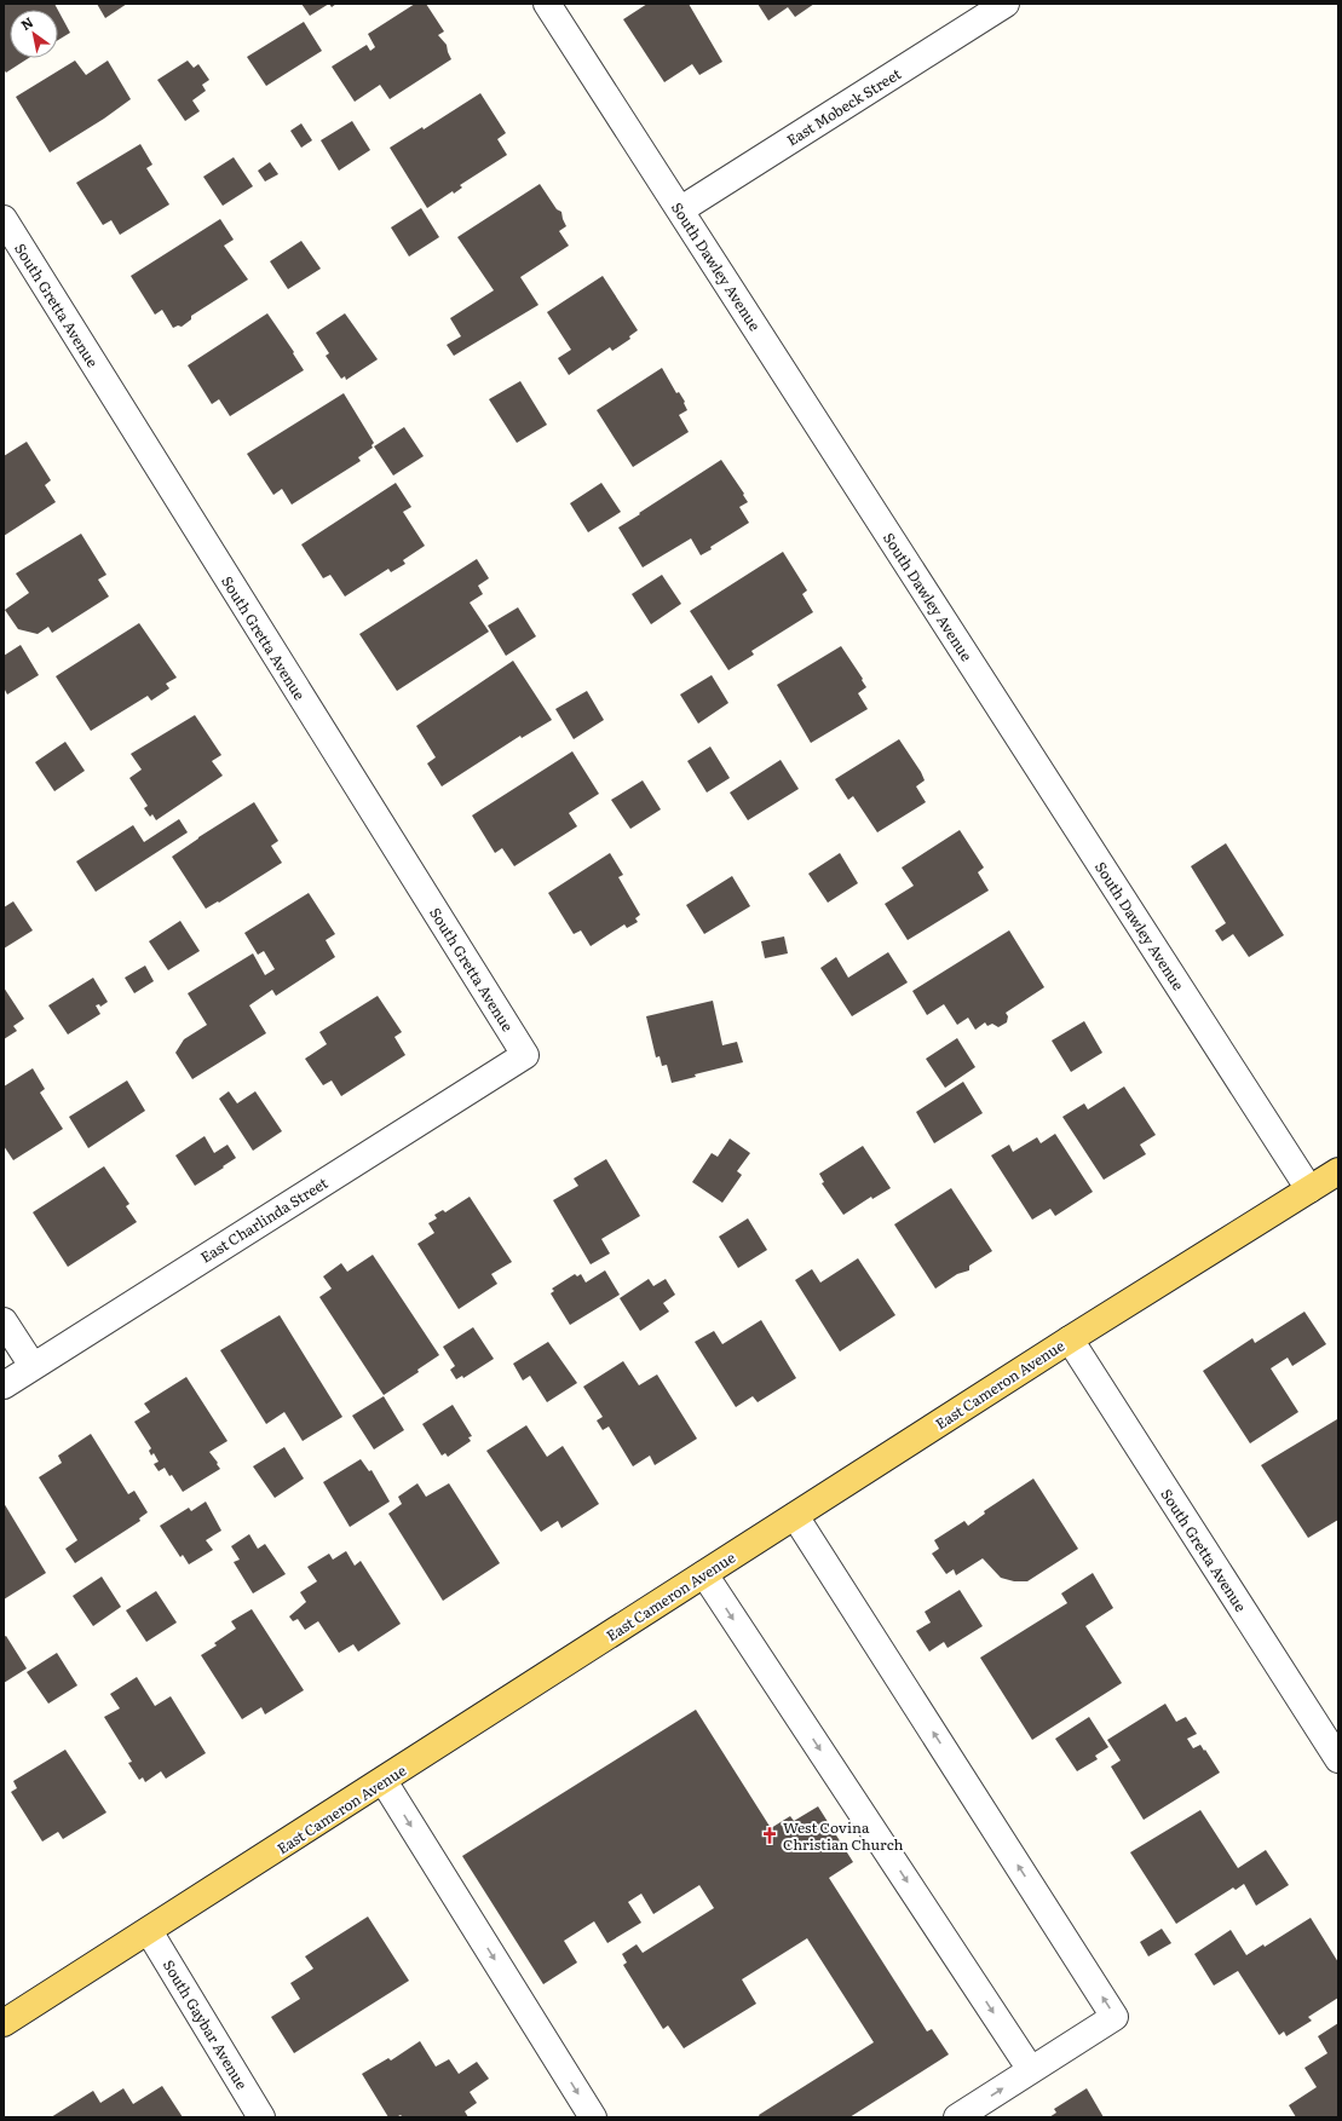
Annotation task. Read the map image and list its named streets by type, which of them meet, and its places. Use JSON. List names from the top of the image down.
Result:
{
  "streets": {
    "main road": ["East Cameron Avenue"],
    "street": [
      "East Mobeck Street",
      "South Dawley Avenue",
      "South Gretta Avenue",
      "East Charlinda Street",
      "South Gaybar Avenue"
    ]
  },
  "crossings": [
    ["East Mobeck Street", "South Dawley Avenue"],
    ["South Dawley Avenue", "East Cameron Avenue"],
    ["South Gretta Avenue", "East Charlinda Street"],
    ["South Gretta Avenue", "East Cameron Avenue"],
    ["East Cameron Avenue", "South Gaybar Avenue"]
  ],
  "places": {
    "church": ["West Covina Christian Church"]
  },
  "north": "top left"
}
